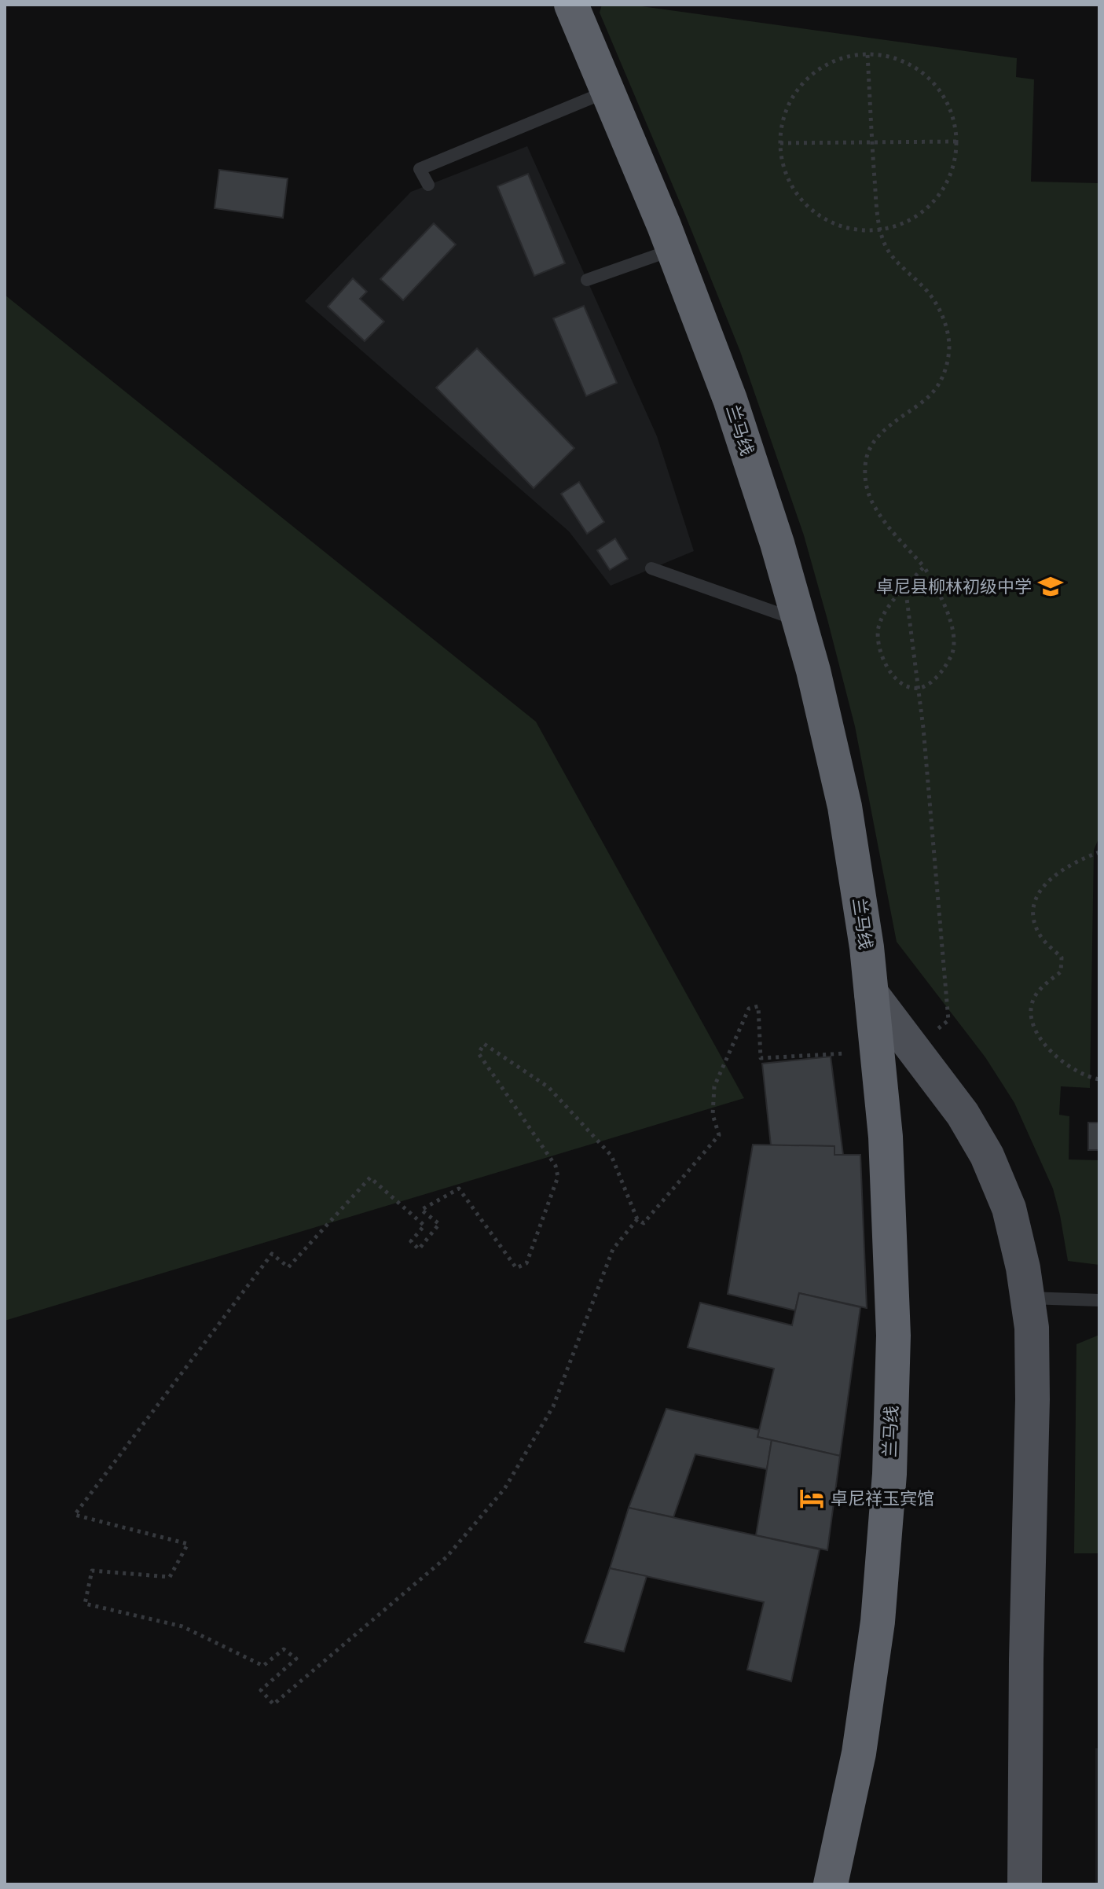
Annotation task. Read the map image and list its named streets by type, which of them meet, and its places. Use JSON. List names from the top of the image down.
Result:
{
  "streets": {
    "highway": ["兰马线"]
  },
  "places": {
    "school or university": ["卓尼县柳林初级中学"],
    "hotel": ["卓尼祥玉宾馆"]
  }
}
